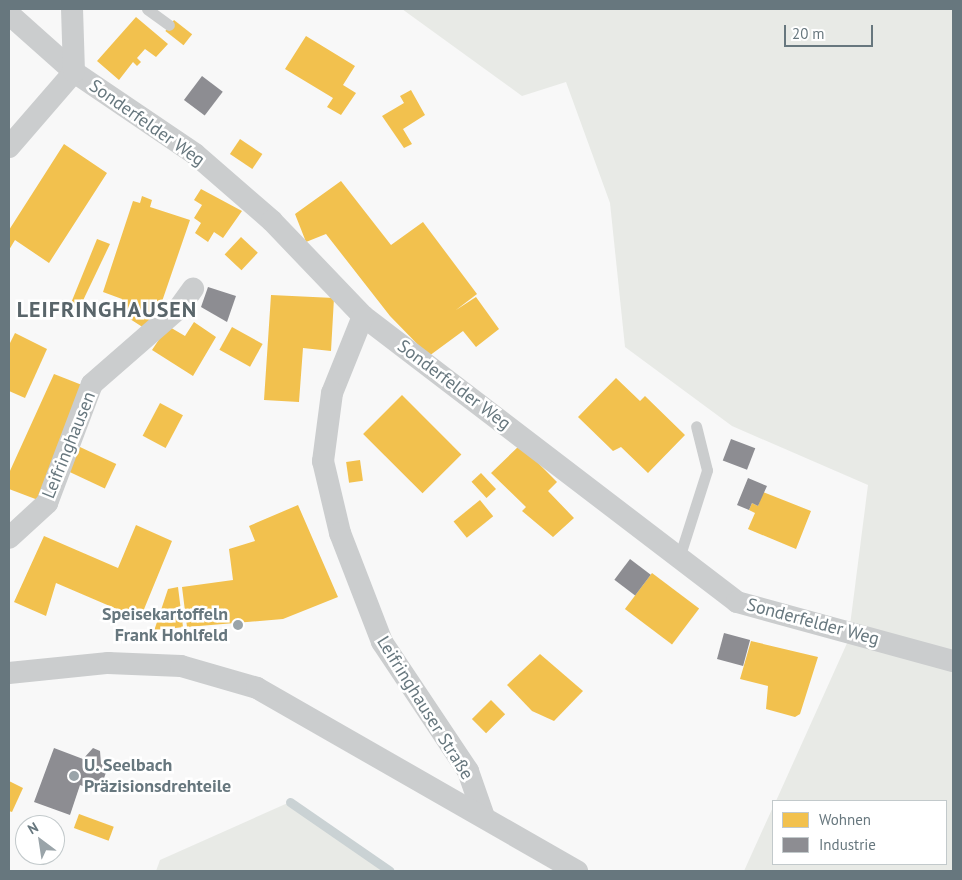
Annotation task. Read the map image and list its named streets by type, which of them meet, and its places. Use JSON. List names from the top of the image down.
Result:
{
  "streets": {
    "street": ["Sonderfelder Weg", "Leifringhausen", "Leifringhauser Straße"]
  },
  "crossings": [
    ["Sonderfelder Weg", "Leifringhauser Straße"]
  ],
  "districts": ["LEIFRINGHAUSEN"],
  "places": ["Speisekartoffeln Frank Hohlfeld", "U. Seelbach Präzisionsdrehteile"],
  "legend": ["Wohnen", "Industrie"],
  "scale_bar": "20 m",
  "north": "top left"
}
